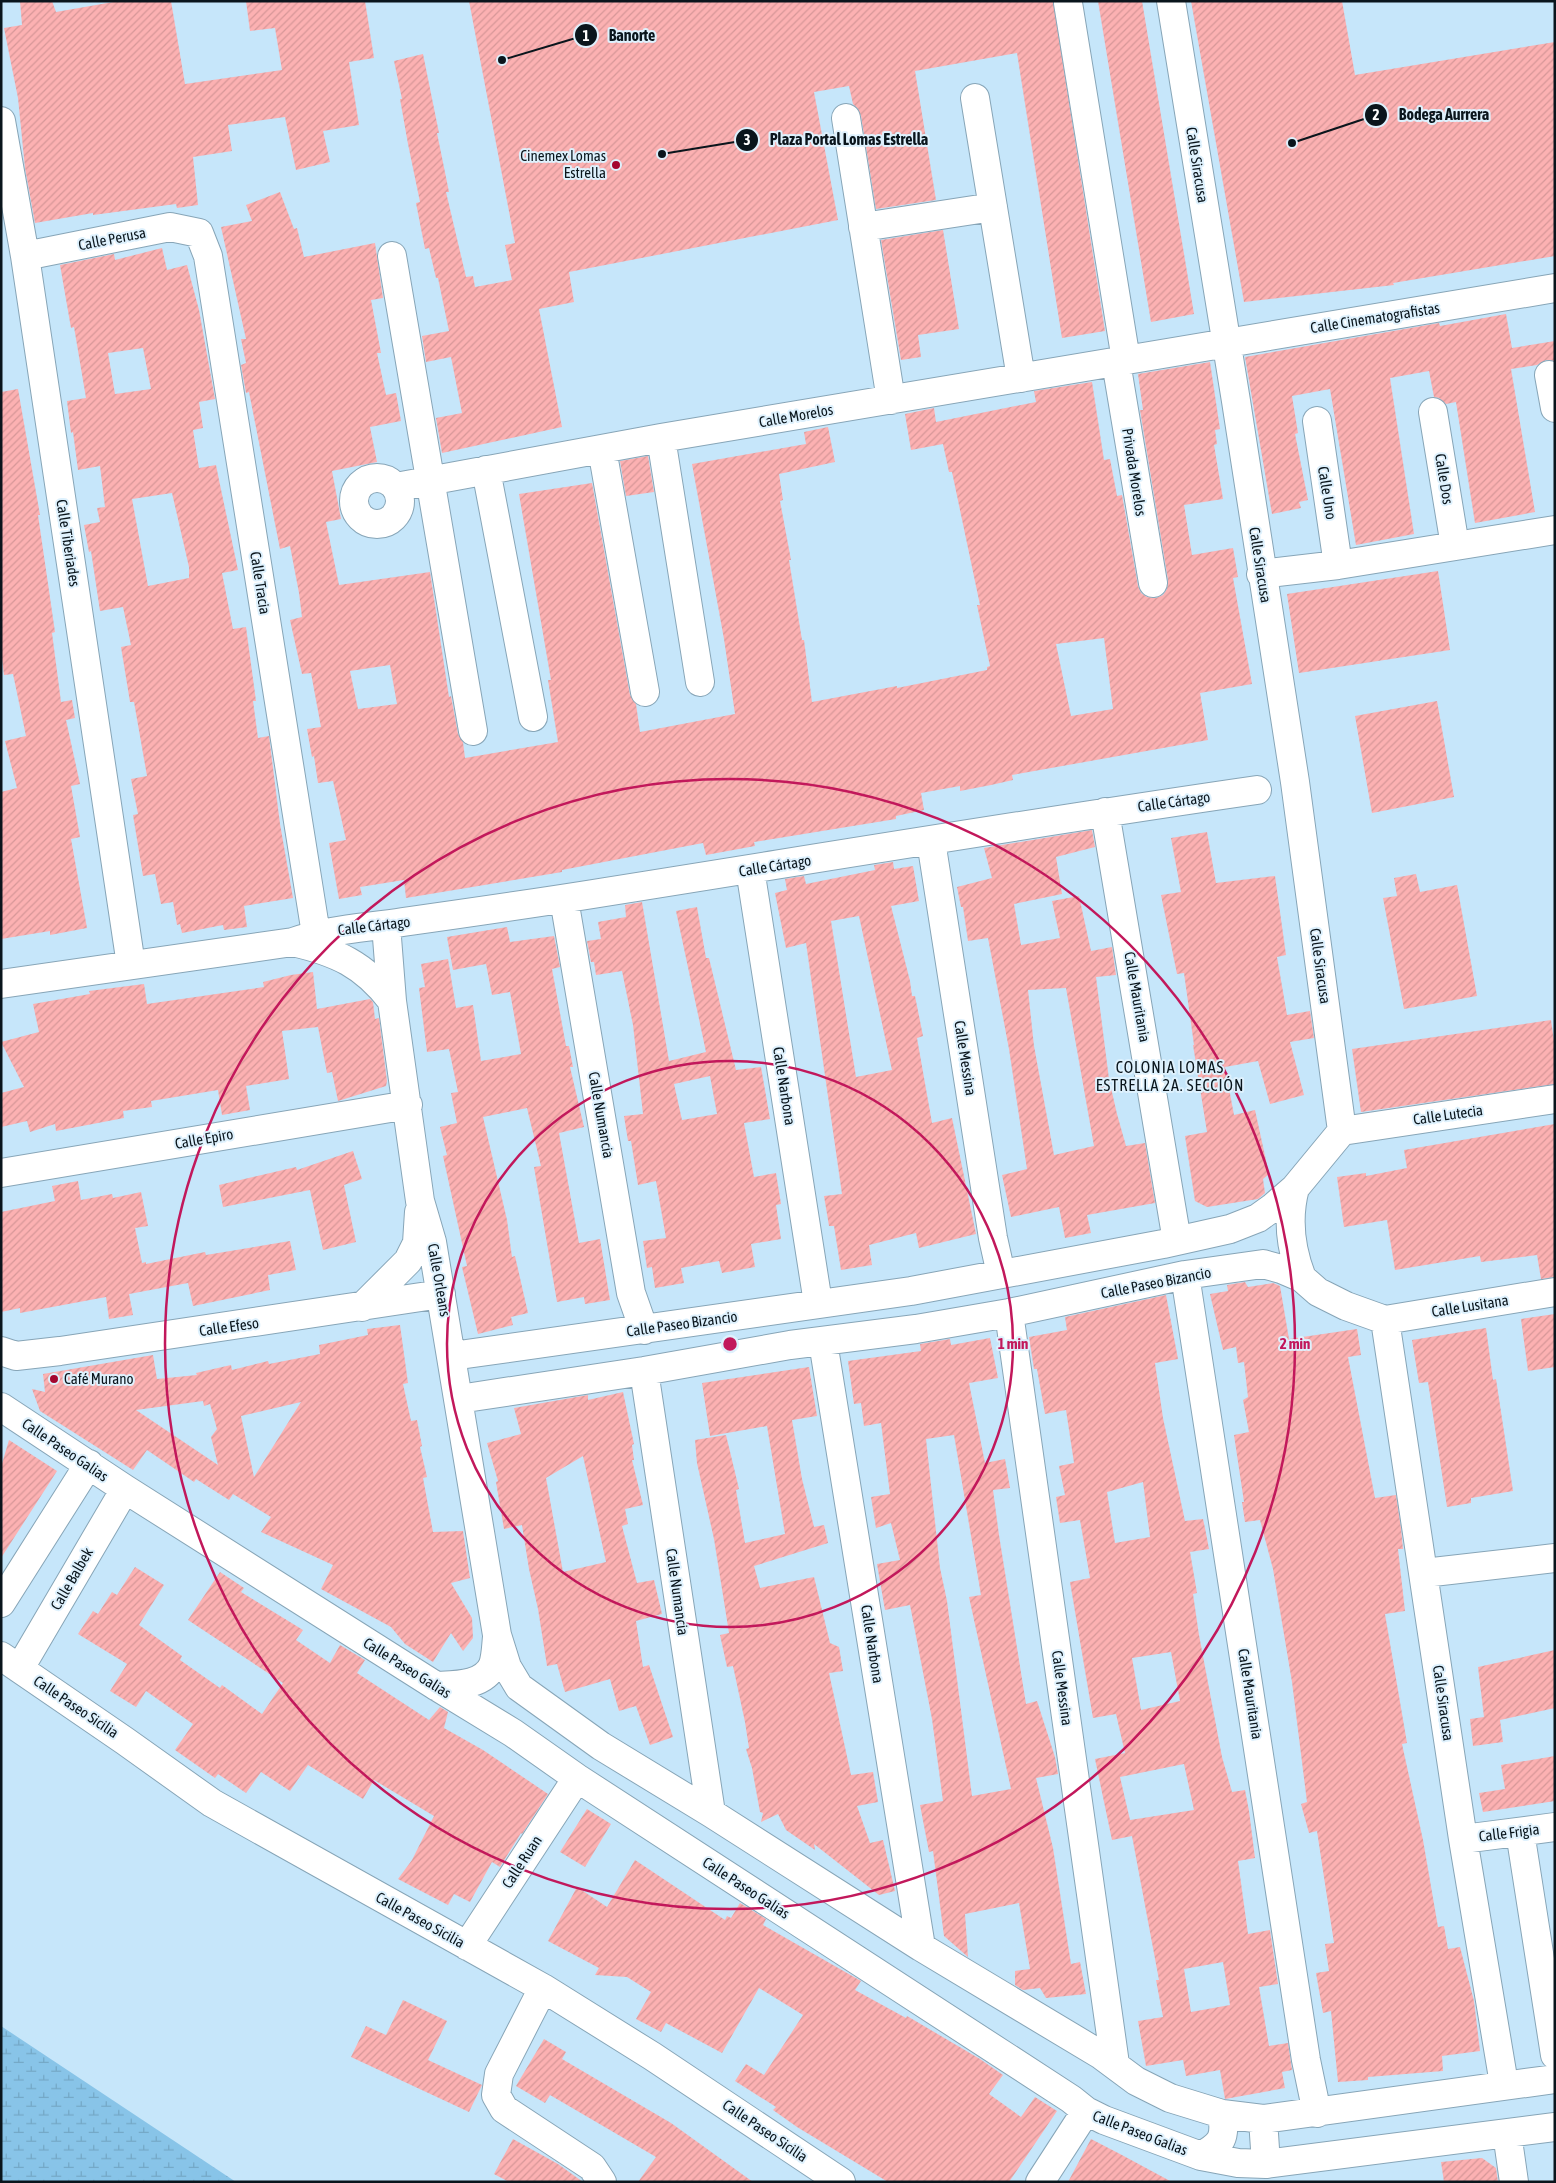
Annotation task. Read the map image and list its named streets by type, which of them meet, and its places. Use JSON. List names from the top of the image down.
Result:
{
  "streets": {
    "street": [
      "Calle Siracusa",
      "Calle Perusa",
      "Calle Cinematografistas",
      "Calle Morelos",
      "Privada Morelos",
      "Calle Dos",
      "Calle Uno",
      "Calle Tiberiades",
      "Calle Tracia",
      "Calle Cártago",
      "Calle Mauritania",
      "Calle Messina",
      "Calle Narbona",
      "Calle Numancia",
      "Calle Lutecia",
      "Calle Epiro",
      "Calle Orleans",
      "Calle Paseo Bizancio",
      "Calle Lusitana",
      "Calle Efeso",
      "Calle Paseo Galias",
      "Calle Balbek",
      "Calle Paseo Sicilia",
      "Calle Frigia",
      "Calle Ruan"
    ]
  },
  "crossings": [
    ["Calle Siracusa", "Calle Cinematografistas"],
    ["Calle Siracusa", "Calle Lutecia"],
    ["Calle Siracusa", "Calle Paseo Bizancio"],
    ["Calle Siracusa", "Calle Lusitana"],
    ["Calle Siracusa", "Calle Frigia"],
    ["Calle Perusa", "Calle Tiberiades"],
    ["Calle Perusa", "Calle Tracia"],
    ["Calle Cinematografistas", "Calle Morelos"],
    ["Calle Morelos", "Privada Morelos"],
    ["Calle Tiberiades", "Calle Cártago"],
    ["Calle Tracia", "Calle Cártago"],
    ["Calle Cártago", "Calle Mauritania"],
    ["Calle Cártago", "Calle Messina"],
    ["Calle Cártago", "Calle Narbona"],
    ["Calle Cártago", "Calle Numancia"],
    ["Calle Cártago", "Calle Orleans"],
    ["Calle Mauritania", "Calle Paseo Bizancio"],
    ["Calle Messina", "Calle Paseo Bizancio"],
    ["Calle Narbona", "Calle Paseo Bizancio"],
    ["Calle Numancia", "Calle Paseo Bizancio"],
    ["Calle Lutecia", "Calle Paseo Bizancio"],
    ["Calle Epiro", "Calle Orleans"],
    ["Calle Orleans", "Calle Paseo Bizancio"],
    ["Calle Orleans", "Calle Efeso"],
    ["Calle Paseo Bizancio", "Calle Lusitana"],
    ["Calle Paseo Galias", "Calle Balbek"],
    ["Calle Paseo Galias", "Calle Ruan"],
    ["Calle Balbek", "Calle Paseo Sicilia"],
    ["Calle Paseo Sicilia", "Calle Ruan"]
  ],
  "districts": ["COLONIA LOMAS ESTRELLA 2A. SECCIÓN"],
  "places": [
    "Banorte",
    "Bodega Aurrera",
    "Plaza Portal Lomas Estrella",
    "Cinemex Lomas Estrella",
    "Café Murano"
  ],
  "rings": ["1 min", "2 min"]
}
